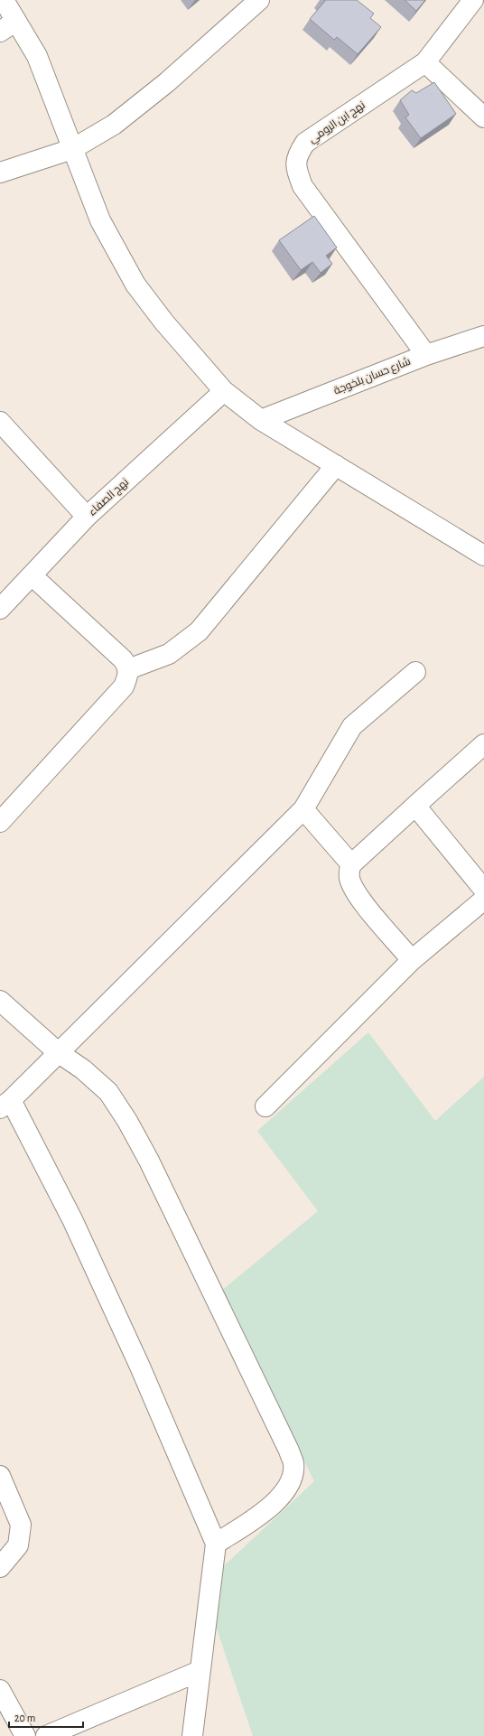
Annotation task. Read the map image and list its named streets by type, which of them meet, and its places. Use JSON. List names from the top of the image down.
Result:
{
  "streets": {
    "street": ["نهج ابن الرومي", "شارع حسان بلخوجة", "نهج الصفاء"]
  },
  "crossings": [
    ["نهج ابن الرومي", "شارع حسان بلخوجة"]
  ],
  "scale_bar": "20 m"
}
